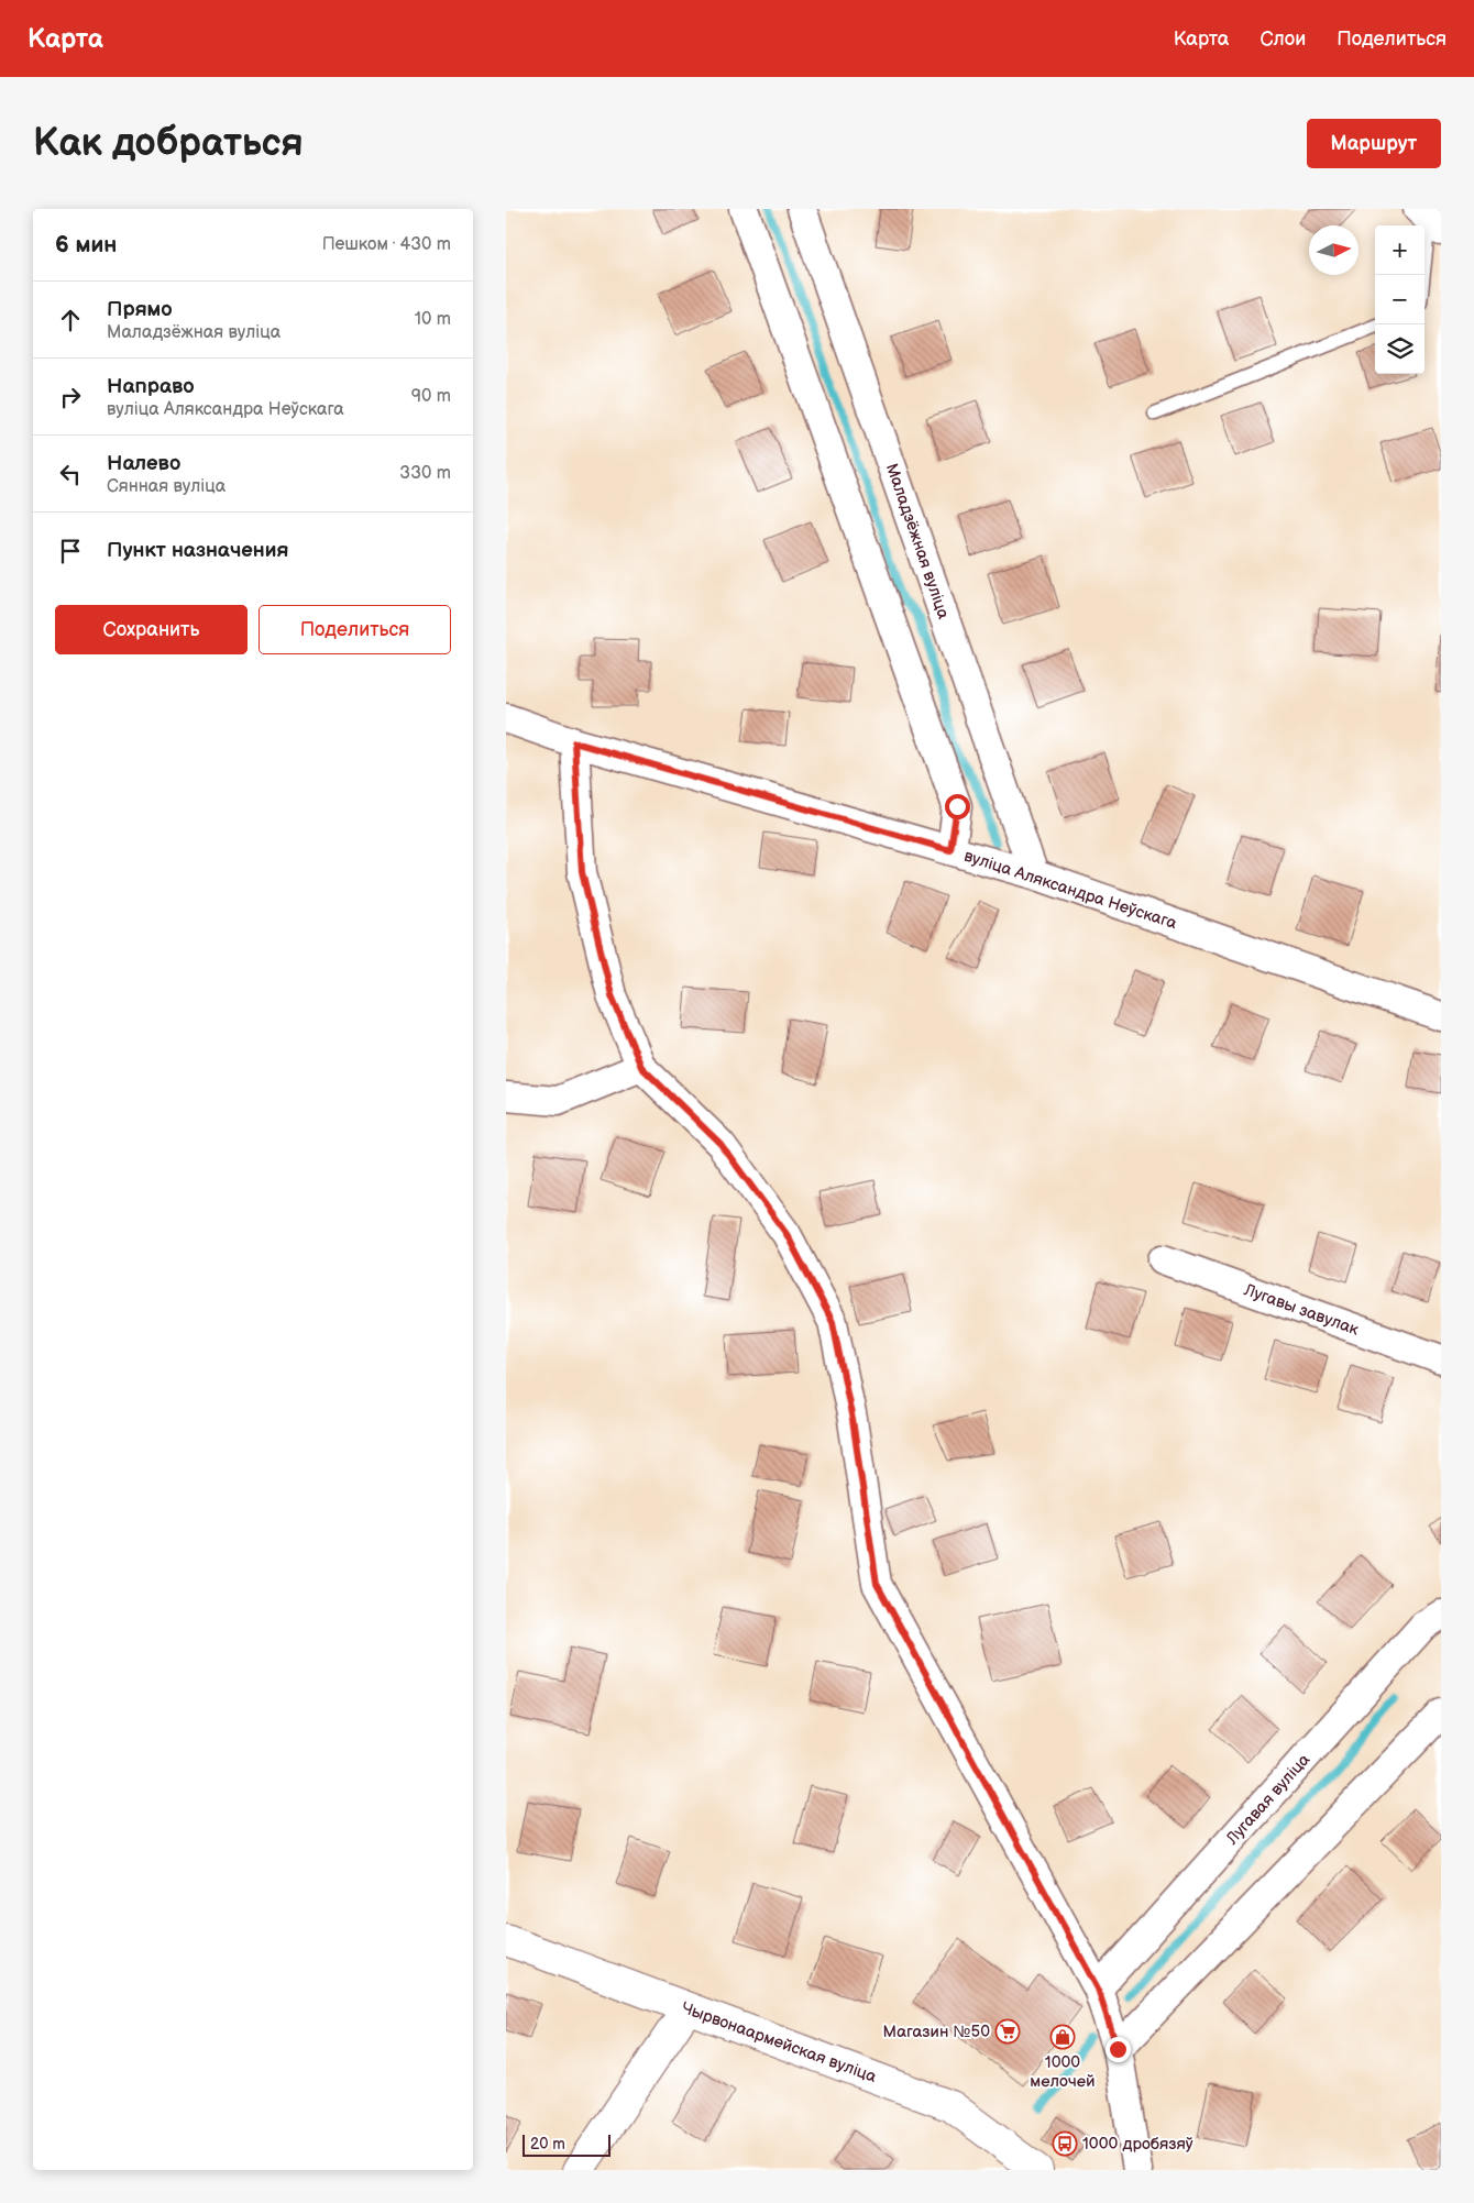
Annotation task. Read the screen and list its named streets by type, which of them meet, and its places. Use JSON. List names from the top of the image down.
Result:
{
  "streets": {
    "main road": ["Чырвонаармейская вуліца"],
    "street": [
      "Маладзёжная вуліца",
      "вуліца Аляксандра Неўскага",
      "Лугавы завулак",
      "Лугавая вуліца"
    ]
  },
  "crossings": [
    ["Маладзёжная вуліца", "вуліца Аляксандра Неўскага"]
  ],
  "places": {
    "supermarket": ["Магазин №50"],
    "shop": ["1000 мелочей"],
    "bus stop": ["1000 дробязяў"]
  },
  "scale_bar": "20 m",
  "north": "right",
  "page": {
    "header": "Карта",
    "nav": ["Карта", "Слои", "Поделиться"],
    "buttons": [
      "Маршрут",
      ["Сохранить", "Поделиться"]
    ],
    "title": "Как добраться",
    "heading": ["6 мин", "Пешком · 430 m"],
    "map_buttons": ["+", "−"],
    "list": [
      ["Прямо", "Маладзёжная вуліца", "10 m"],
      ["Направо", "вуліца Аляксандра Неўскага", "90 m"],
      ["Налево", "Сянная вуліца", "330 m"],
      "Пункт назначения"
    ],
    "scale": "20 m"
  }
}
